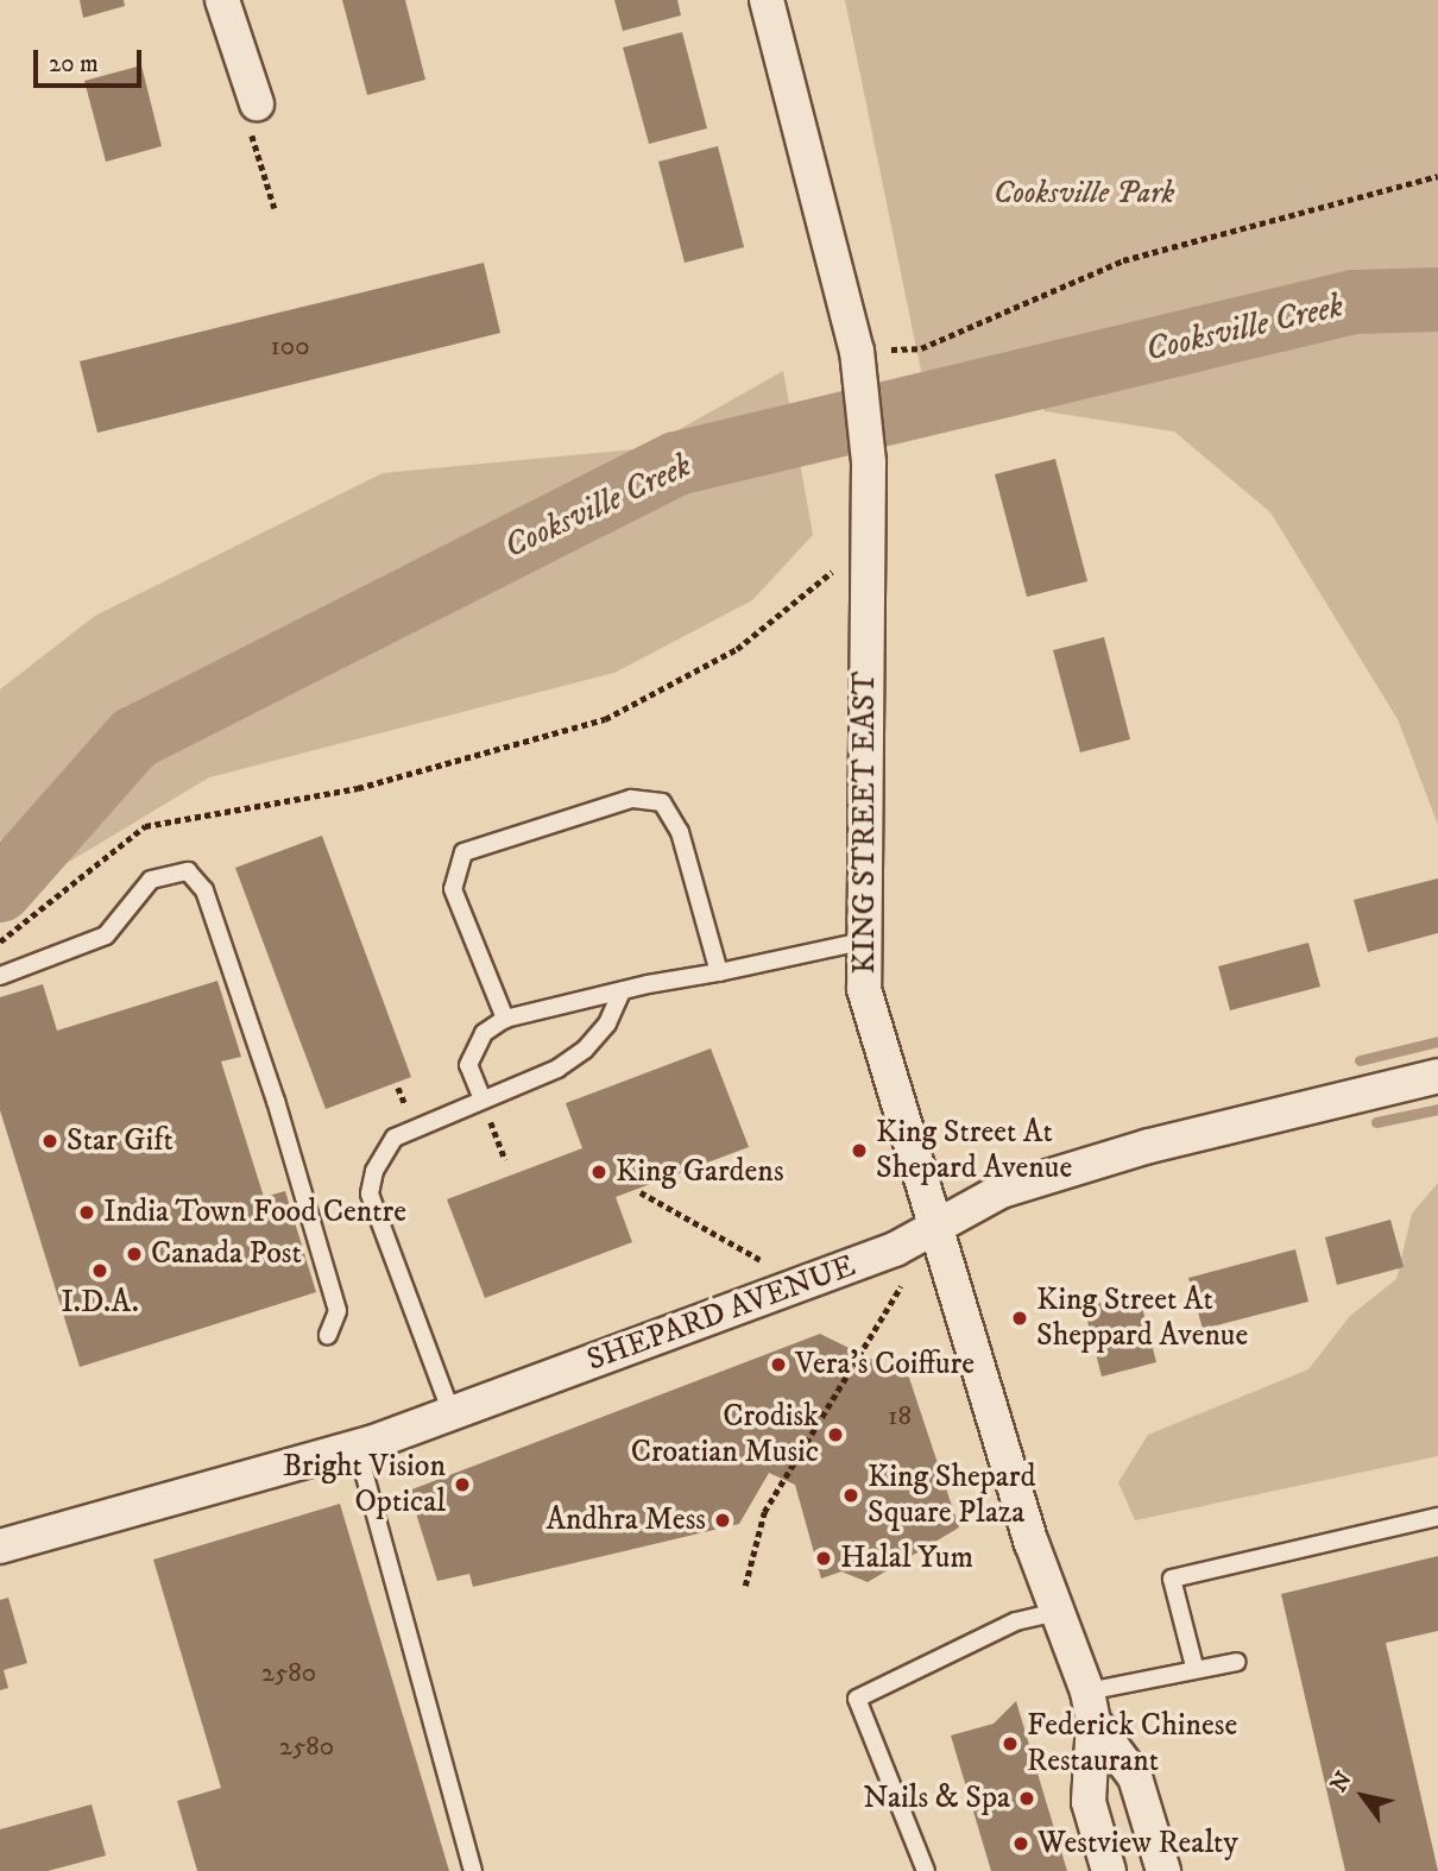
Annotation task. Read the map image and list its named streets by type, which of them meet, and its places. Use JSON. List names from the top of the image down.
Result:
{
  "streets": {
    "street": ["KING STREET EAST", "SHEPARD AVENUE"]
  },
  "crossings": [
    ["KING STREET EAST", "SHEPARD AVENUE"]
  ],
  "water": ["Cooksville Creek"],
  "parks": ["Cooksville Park"],
  "places": [
    "Star Gift",
    "King Street At Shepard Avenue",
    "King Gardens",
    "India Town Food Centre",
    "Canada Post",
    "I.D.A.",
    "King Street At Sheppard Avenue",
    "Vera's Coiffure",
    "Crodisk Croatian Music",
    "Bright Vision Optical",
    "King Shepard Square Plaza",
    "Andhra Mess",
    "Halal Yum",
    "Federick Chinese Restaurant",
    "Nails & Spa",
    "Westview Realty"
  ],
  "house_numbers": [
    "100",
    "18",
    "2580",
    "2580"
  ],
  "scale_bar": "20 m",
  "north": "top left"
}
